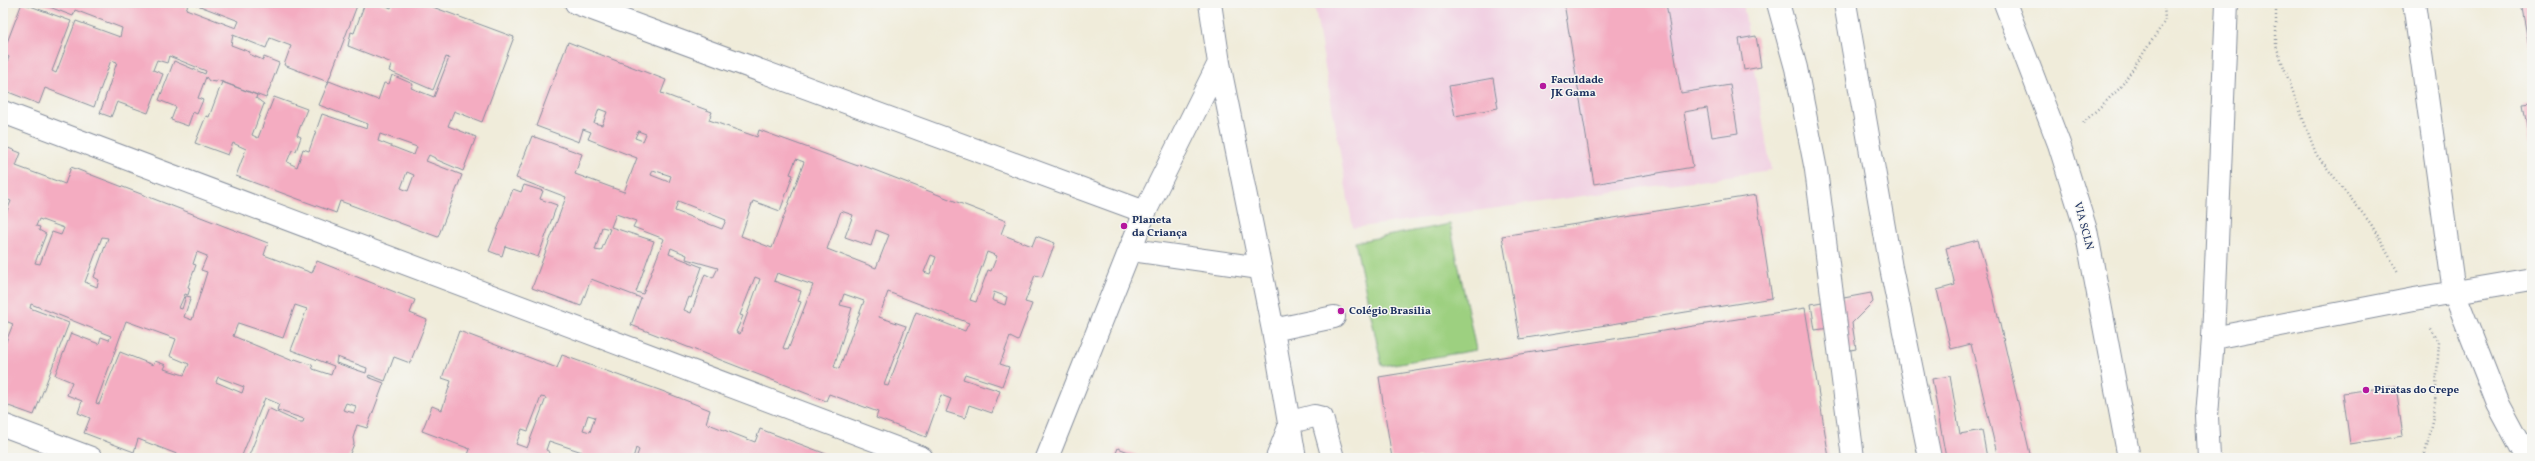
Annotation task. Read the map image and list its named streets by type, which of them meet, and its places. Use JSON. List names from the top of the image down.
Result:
{
  "streets": {
    "street": ["VIA SCLN"]
  },
  "places": [
    "Faculdade JK Gama",
    "Planeta da Criança",
    "Colégio Brasilia",
    "Piratas do Crepe"
  ]
}
